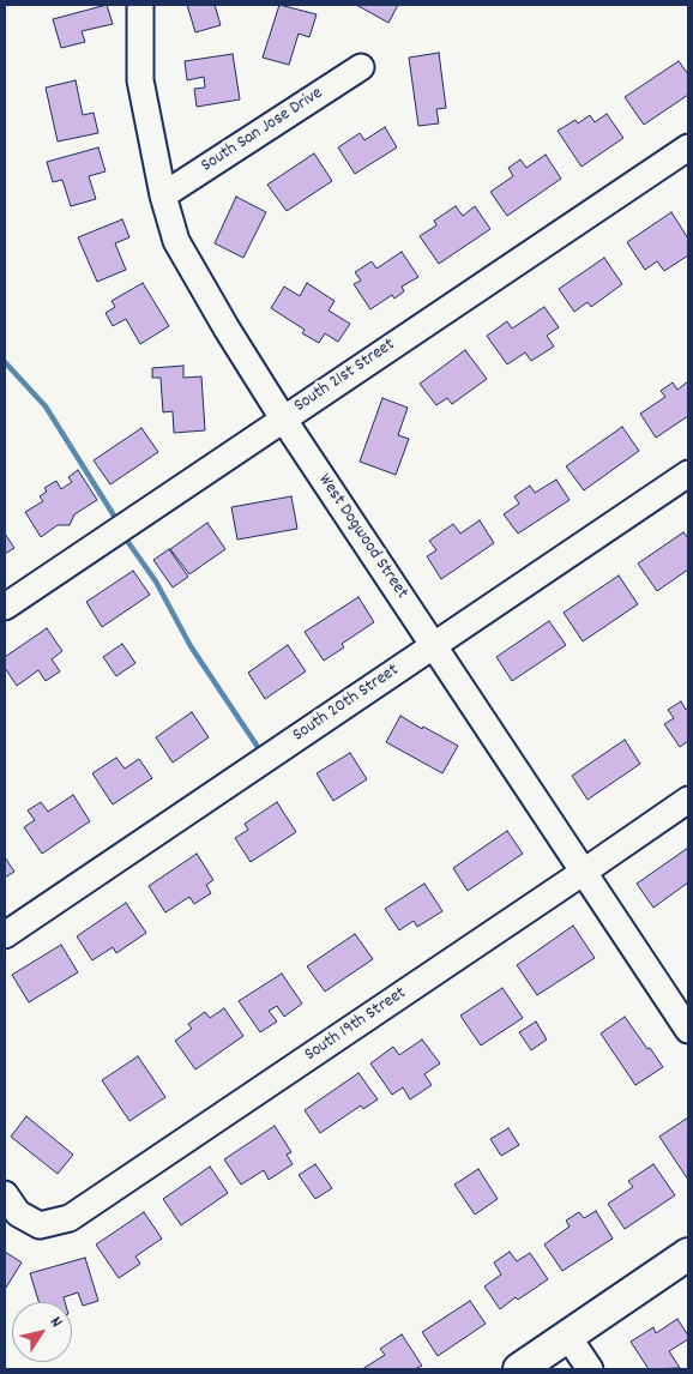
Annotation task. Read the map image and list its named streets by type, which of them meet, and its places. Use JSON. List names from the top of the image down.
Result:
{
  "streets": {
    "street": [
      "South San Jose Drive",
      "South 21st Street",
      "West Dogwood Street",
      "South 20th Street",
      "South 19th Street"
    ]
  },
  "crossings": [
    ["South San Jose Drive", "West Dogwood Street"],
    ["South 21st Street", "West Dogwood Street"],
    ["West Dogwood Street", "South 20th Street"],
    ["West Dogwood Street", "South 19th Street"]
  ],
  "north": "top right"
}
